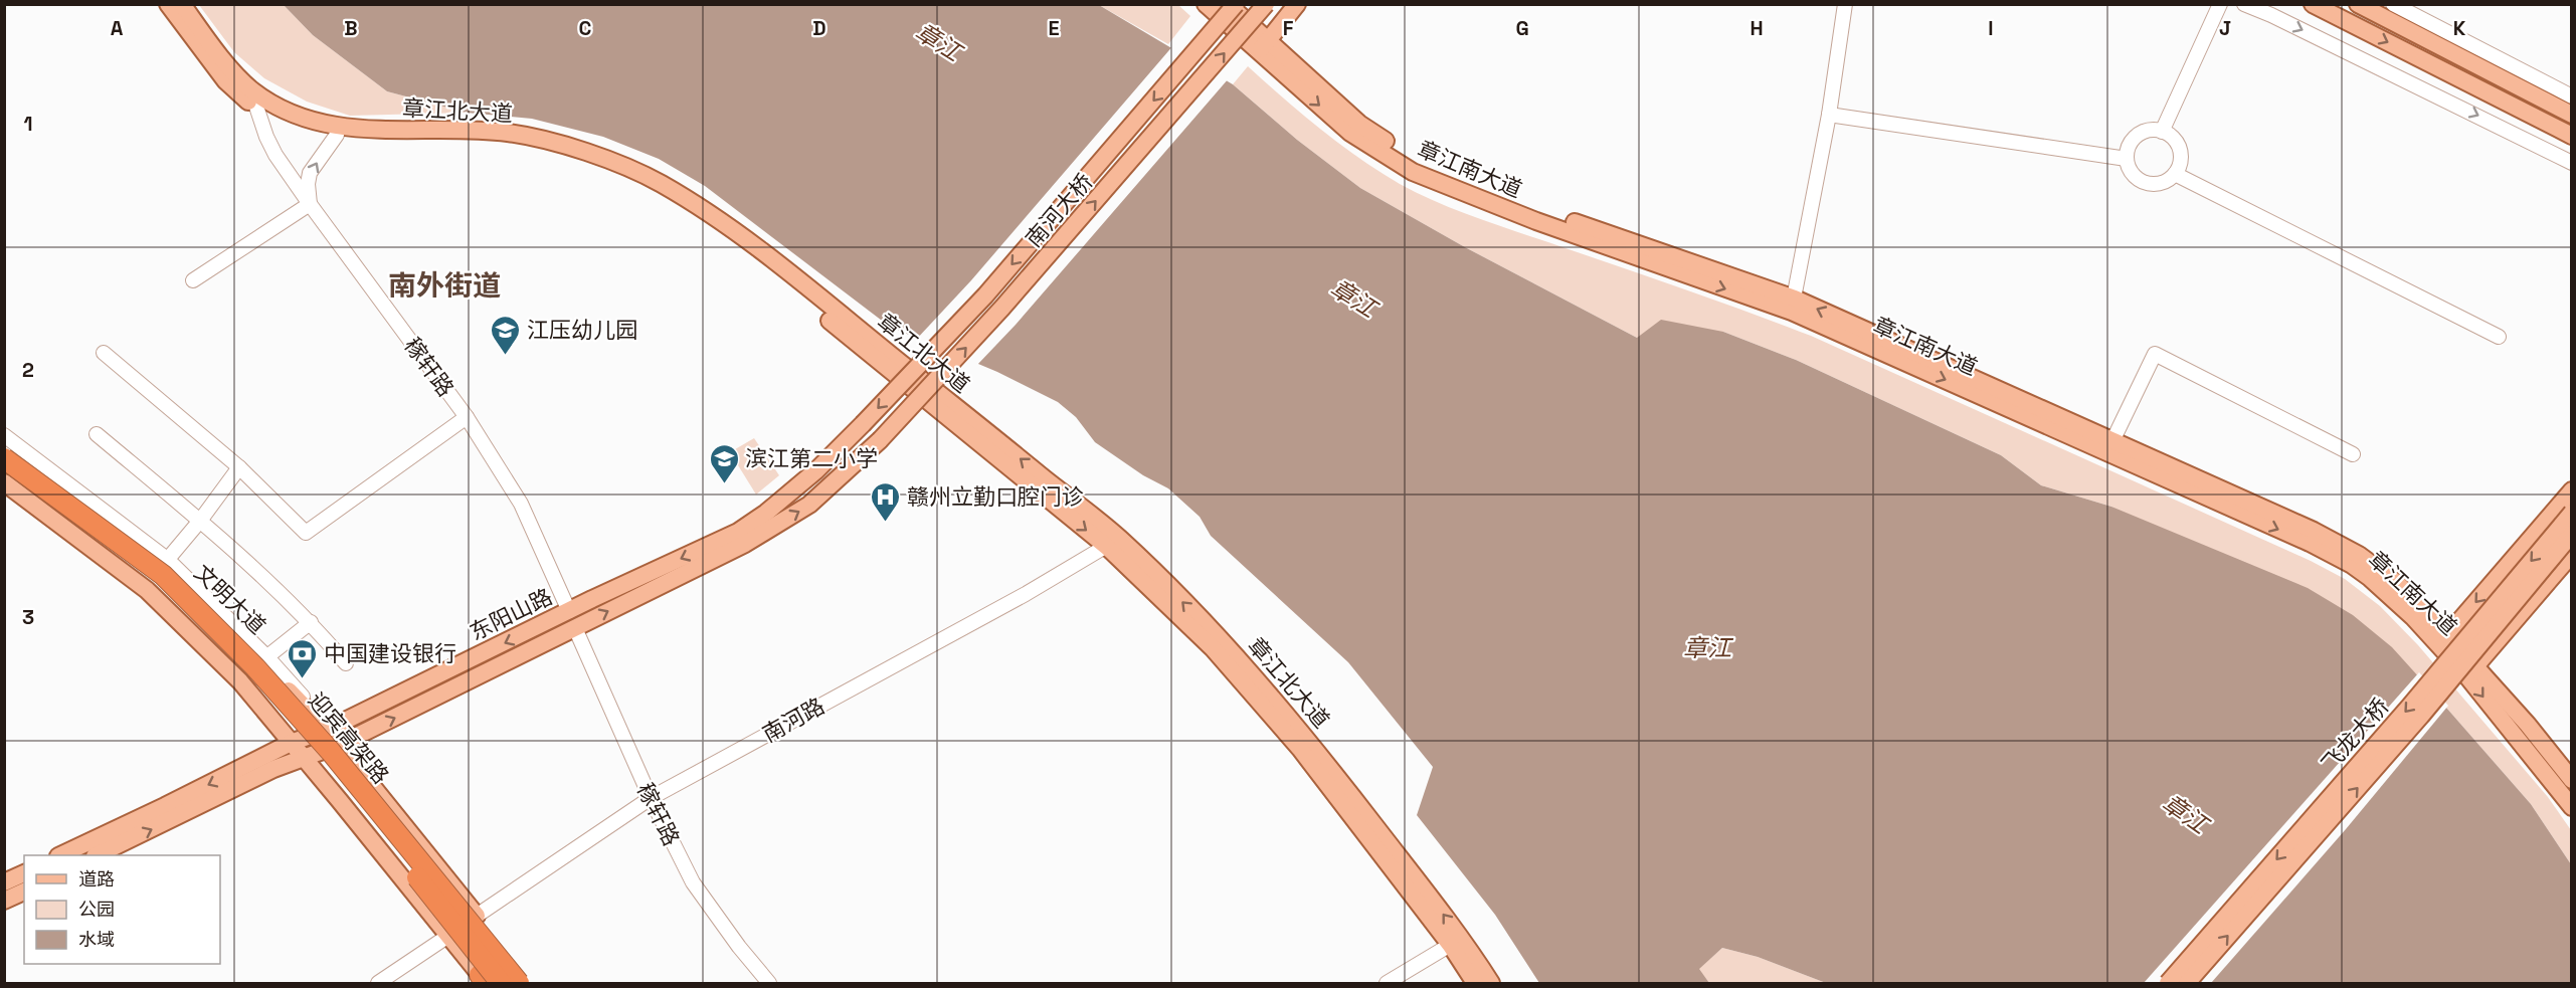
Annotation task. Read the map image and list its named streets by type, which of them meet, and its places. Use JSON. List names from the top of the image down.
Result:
{
  "streets": {
    "highway": ["迎宾高架路"],
    "main road": [
      "章江北大道",
      "章江南大道",
      "南河大桥",
      "文明大道",
      "东阳山路",
      "飞龙大桥"
    ],
    "street": ["稼轩路", "南河路"]
  },
  "crossings": [
    ["章江北大道", "稼轩路"],
    ["章江北大道", "南河路"],
    ["南河大桥", "东阳山路"],
    ["稼轩路", "东阳山路"],
    ["稼轩路", "南河路"],
    ["文明大道", "东阳山路"],
    ["文明大道", "南河路"]
  ],
  "districts": ["南外街道"],
  "water": ["章江"],
  "places": {
    "school or university": ["江压幼儿园", "滨江第二小学"],
    "hospital": ["赣州立勤口腔门诊"],
    "bank": ["中国建设银行"]
  },
  "legend": ["道路", "公园", "水域"],
  "grid": {
    "columns": [
      "A",
      "B",
      "C",
      "D",
      "E",
      "F",
      "G",
      "H",
      "I",
      "J",
      "K"
    ],
    "rows": ["1", "2", "3"]
  }
}
